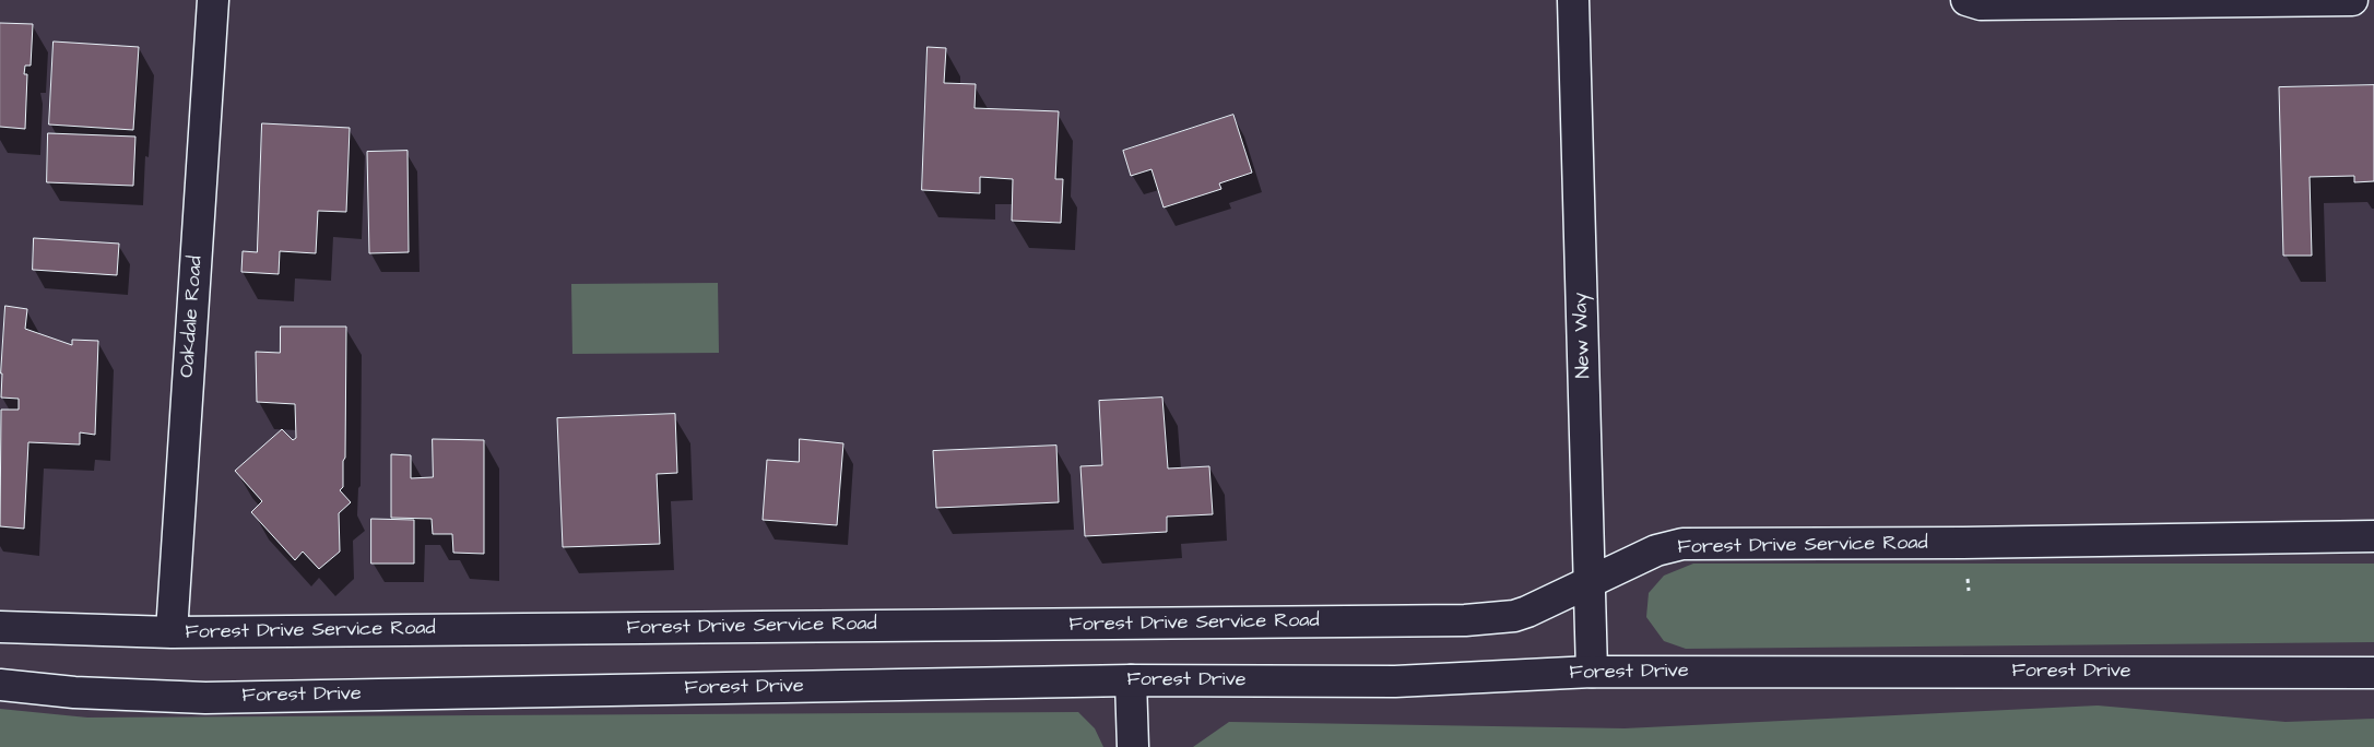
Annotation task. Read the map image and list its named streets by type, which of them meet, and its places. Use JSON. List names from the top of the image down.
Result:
{
  "streets": {
    "street": [
      "Oakdale Road",
      "New Way",
      "Forest Drive Service Road",
      "Forest Drive"
    ]
  },
  "crossings": [
    ["Oakdale Road", "Forest Drive Service Road"],
    ["New Way", "Forest Drive Service Road"],
    ["New Way", "Forest Drive"]
  ]
}
